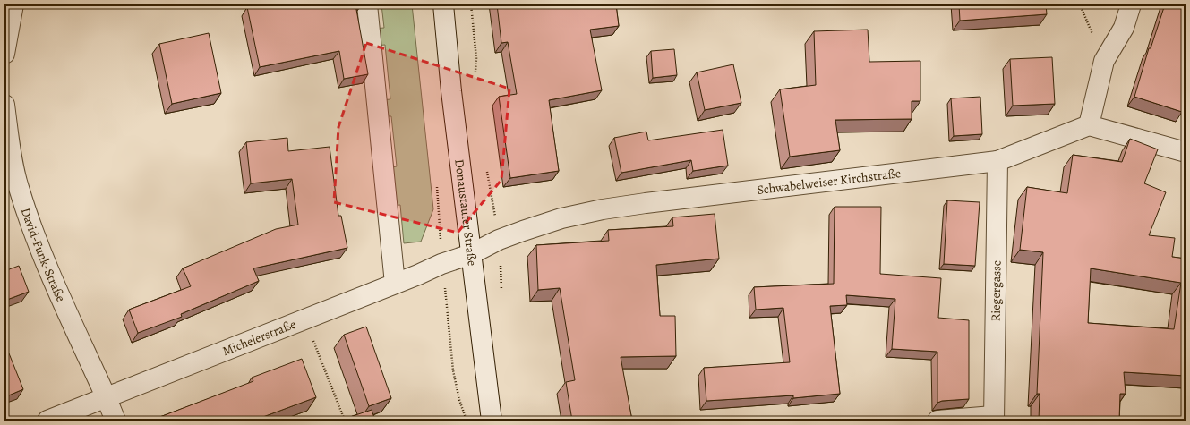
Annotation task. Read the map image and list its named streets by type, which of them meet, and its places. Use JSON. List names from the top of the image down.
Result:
{
  "streets": {
    "street": [
      "Schwabelweiser Kirchstraße",
      "Donaustaufer Straße",
      "David-Funk-Straße",
      "Riegergasse",
      "Michelerstraße"
    ]
  },
  "crossings": [
    ["Schwabelweiser Kirchstraße", "Donaustaufer Straße"],
    ["Schwabelweiser Kirchstraße", "Riegergasse"],
    ["Schwabelweiser Kirchstraße", "Michelerstraße"],
    ["Donaustaufer Straße", "Michelerstraße"],
    ["David-Funk-Straße", "Michelerstraße"]
  ]
}
